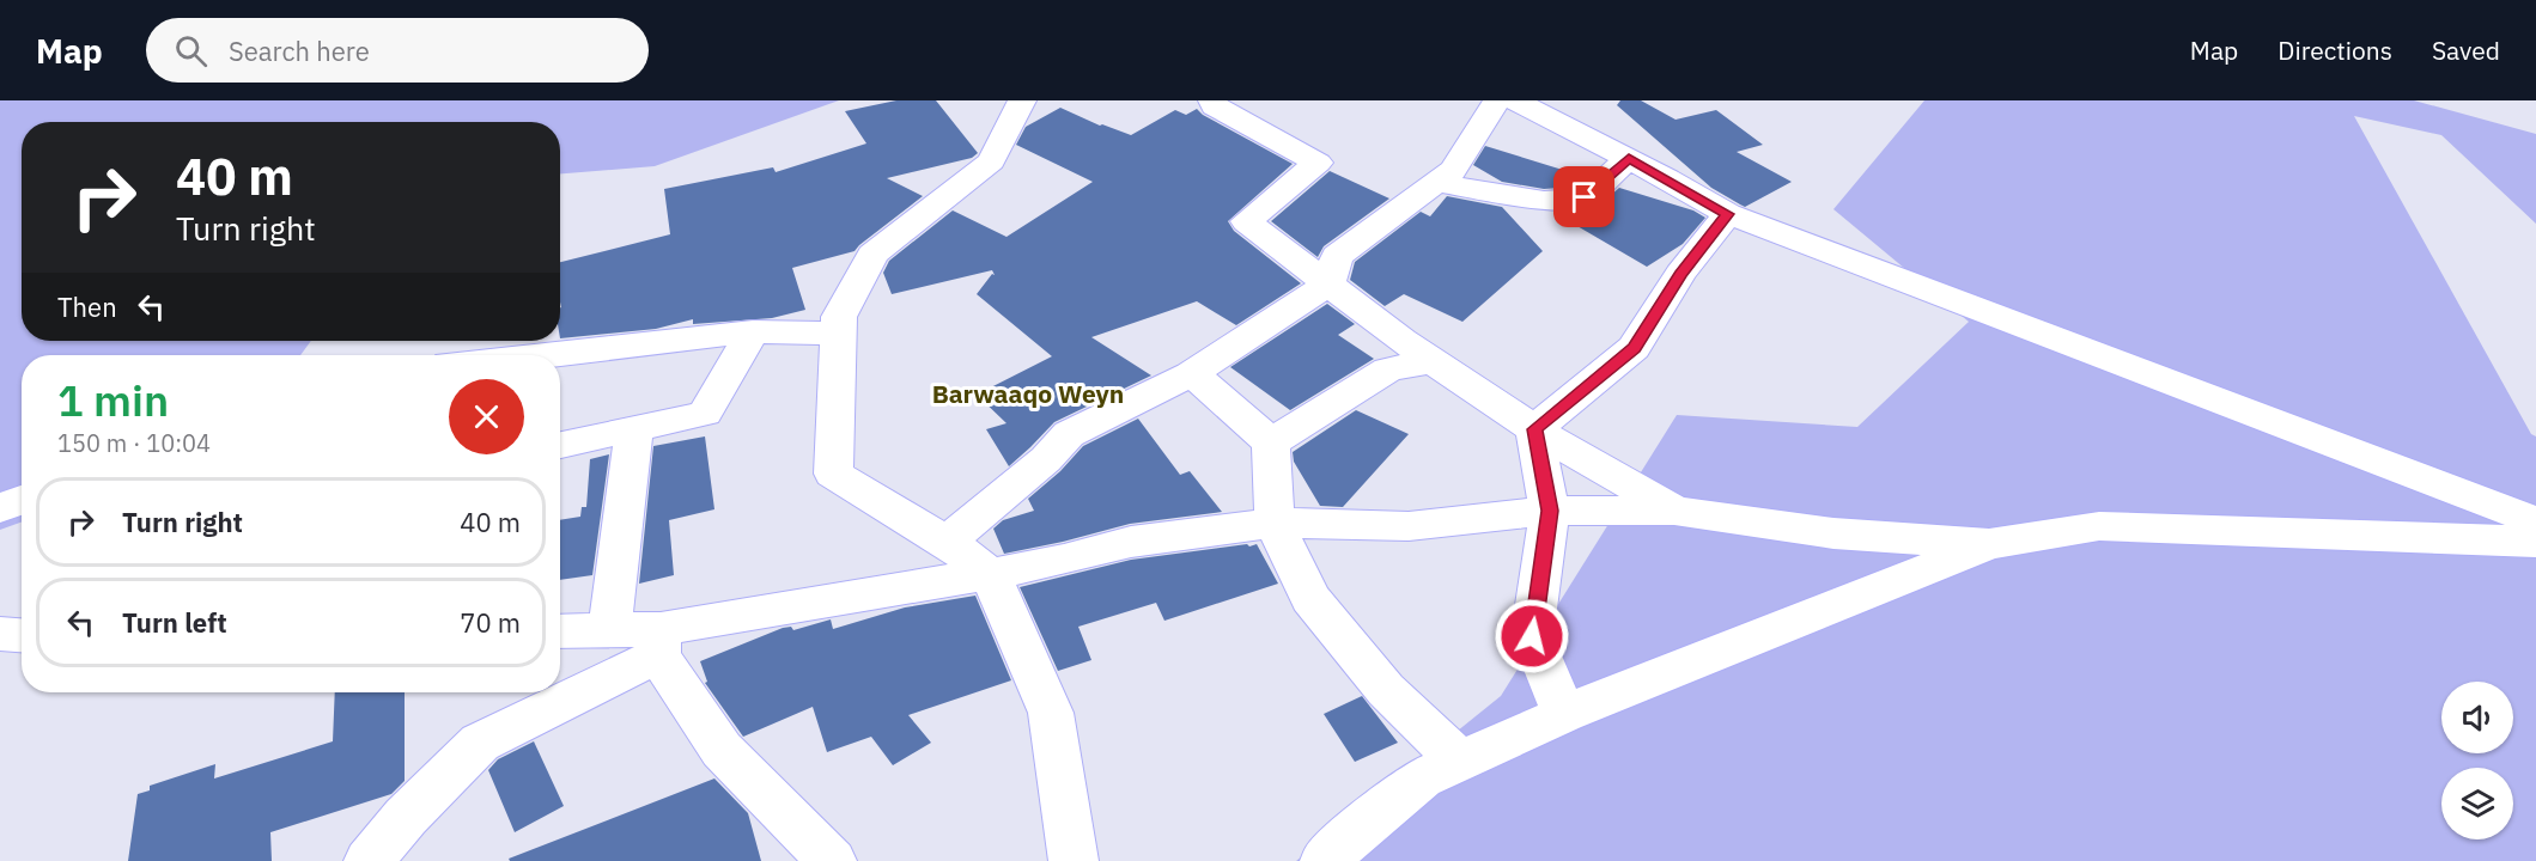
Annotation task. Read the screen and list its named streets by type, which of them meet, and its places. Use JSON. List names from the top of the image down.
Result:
{
  "districts": ["Barwaaqo Weyn"],
  "page": {
    "header": "Map",
    "search": "Search here",
    "nav": ["Map", "Directions", "Saved"],
    "turn": ["40 m", "Turn right"],
    "then": "Then",
    "heading": ["1 min", "150 m · 10:04"],
    "list": [
      {
        "name": "Turn right",
        "value": "40 m"
      },
      {
        "name": "Turn left",
        "value": "70 m"
      }
    ]
  }
}
